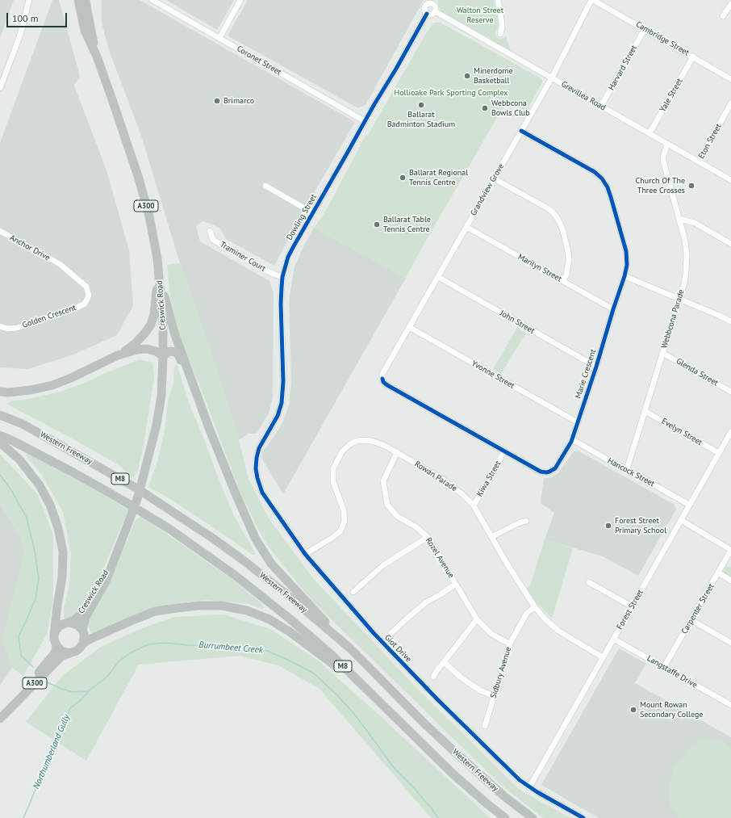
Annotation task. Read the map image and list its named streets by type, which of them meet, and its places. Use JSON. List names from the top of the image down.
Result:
{
  "streets": {
    "highway": [
      "A300",
      "Creswick Road",
      "Western Freeway",
      "M8"
    ],
    "street": [
      "Cambridge Street",
      "Coronet Street",
      "Harvard Street",
      "Yale Street",
      "Grevillea Road",
      "Eton Street",
      "Grandview Grove",
      "Dowling Street",
      "Anchor Drive",
      "Traminer Court",
      "Marilyn Street",
      "Golden Crescent",
      "Webbcona Parade",
      "John Street",
      "Glenda Street",
      "Marie Crescent",
      "Yvonne Street",
      "Evelyn Street",
      "Hancock Street",
      "Rowan Parade",
      "Kiwa Street",
      "Rozel Avenue",
      "Carpenter Street",
      "Forest Street",
      "Giot Drive",
      "Langstaffe Drive",
      "Sidbury Avenue"
    ]
  },
  "crossings": [
    ["Cambridge Street", "Harvard Street"],
    ["Cambridge Street", "Yale Street"],
    ["Cambridge Street", "Grandview Grove"],
    ["Coronet Street", "Dowling Street"],
    ["Harvard Street", "Grevillea Road"],
    ["Yale Street", "Grevillea Road"],
    ["Grevillea Road", "Eton Street"],
    ["Grevillea Road", "Grandview Grove"],
    ["Grevillea Road", "Dowling Street"],
    ["Grevillea Road", "Webbcona Parade"],
    ["Grandview Grove", "Marilyn Street"],
    ["Grandview Grove", "John Street"],
    ["Grandview Grove", "Marie Crescent"],
    ["Grandview Grove", "Yvonne Street"],
    ["A300", "Creswick Road"],
    ["Dowling Street", "Traminer Court"],
    ["Dowling Street", "Giot Drive"],
    ["Anchor Drive", "Golden Crescent"],
    ["Marilyn Street", "Marie Crescent"],
    ["Webbcona Parade", "Glenda Street"],
    ["Webbcona Parade", "Evelyn Street"],
    ["Webbcona Parade", "Hancock Street"],
    ["John Street", "Marie Crescent"],
    ["Marie Crescent", "Yvonne Street"],
    ["Marie Crescent", "Hancock Street"],
    ["Marie Crescent", "Kiwa Street"],
    ["Evelyn Street", "Forest Street"],
    ["Hancock Street", "Forest Street"],
    ["Rowan Parade", "Kiwa Street"],
    ["Rowan Parade", "Rozel Avenue"],
    ["Rowan Parade", "Forest Street"],
    ["Rowan Parade", "Giot Drive"],
    ["Rowan Parade", "Sidbury Avenue"],
    ["Rozel Avenue", "Sidbury Avenue"],
    ["Carpenter Street", "Langstaffe Drive"],
    ["Forest Street", "Giot Drive"],
    ["Forest Street", "Langstaffe Drive"]
  ],
  "water": ["Burrumbeet Creek", "Northumberland Gully"],
  "parks": ["Walton Street Reserve", "Hollioake Park Sporting Complex"],
  "places": [
    "Minerdome Basketball",
    "Brimarco",
    "Ballarat Badminton Stadium",
    "Webbcona Bowls Club",
    "Ballarat Regional Tennis Centre",
    "Church Of The Three Crosses",
    "Ballarat Table Tennis Centre",
    "Forest Street Primary School",
    "Mount Rowan Secondary College"
  ],
  "scale_bar": "100 m"
}
